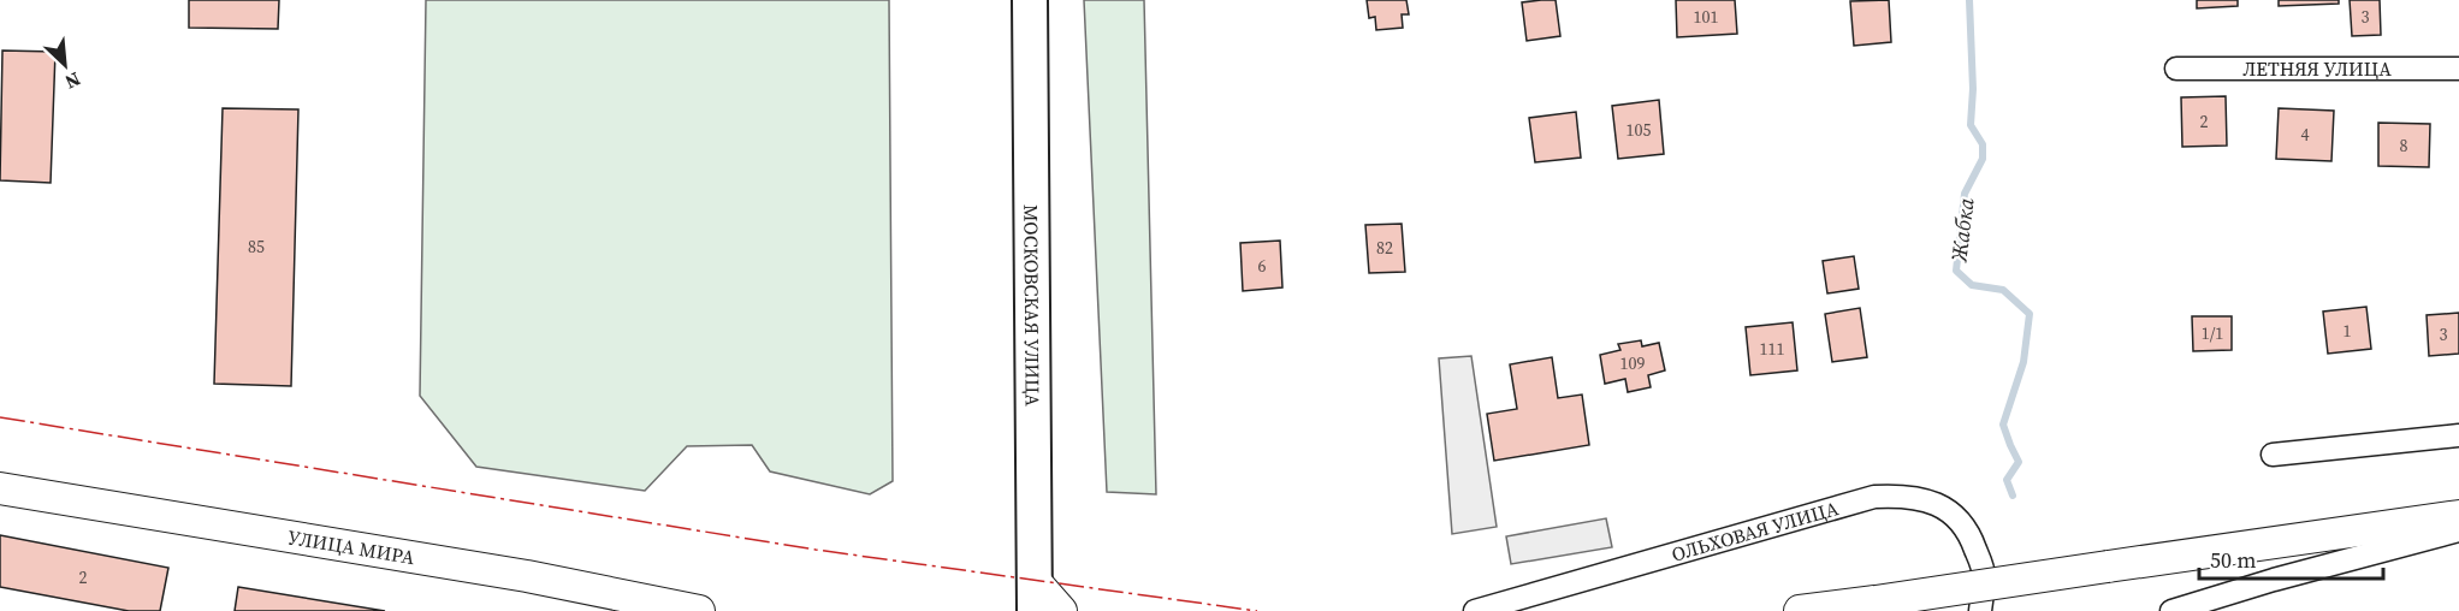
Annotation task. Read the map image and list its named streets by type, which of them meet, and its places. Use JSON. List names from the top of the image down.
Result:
{
  "streets": {
    "main road": ["МОСКОВСКАЯ УЛИЦА", "УЛИЦА МИРА"],
    "street": ["ЛЕТНЯЯ УЛИЦА", "ОЛЬХОВАЯ УЛИЦА"]
  },
  "water": ["Жабка"],
  "house_numbers": [
    "101",
    "3",
    "2",
    "105",
    "4",
    "8",
    "85",
    "82",
    "6",
    "1",
    "1/1",
    "3",
    "111",
    "109",
    "2"
  ],
  "scale_bar": "50 m",
  "north": "bottom right"
}
